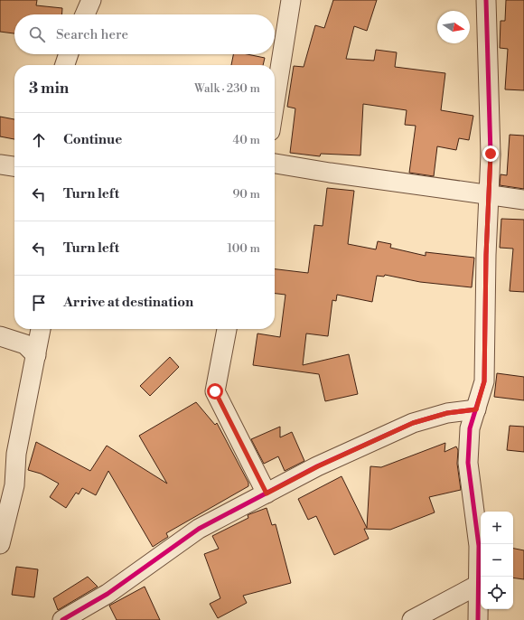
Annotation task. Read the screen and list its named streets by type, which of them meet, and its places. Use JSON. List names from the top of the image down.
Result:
{
  "north": "right",
  "page": {
    "search": "Search here",
    "heading": ["3 min", "Walk · 230 m"],
    "list": [
      ["Continue", "40 m"],
      ["Turn left", "90 m"],
      ["Turn left", "100 m"],
      "Arrive at destination"
    ],
    "map_buttons": ["+", "−"]
  }
}
